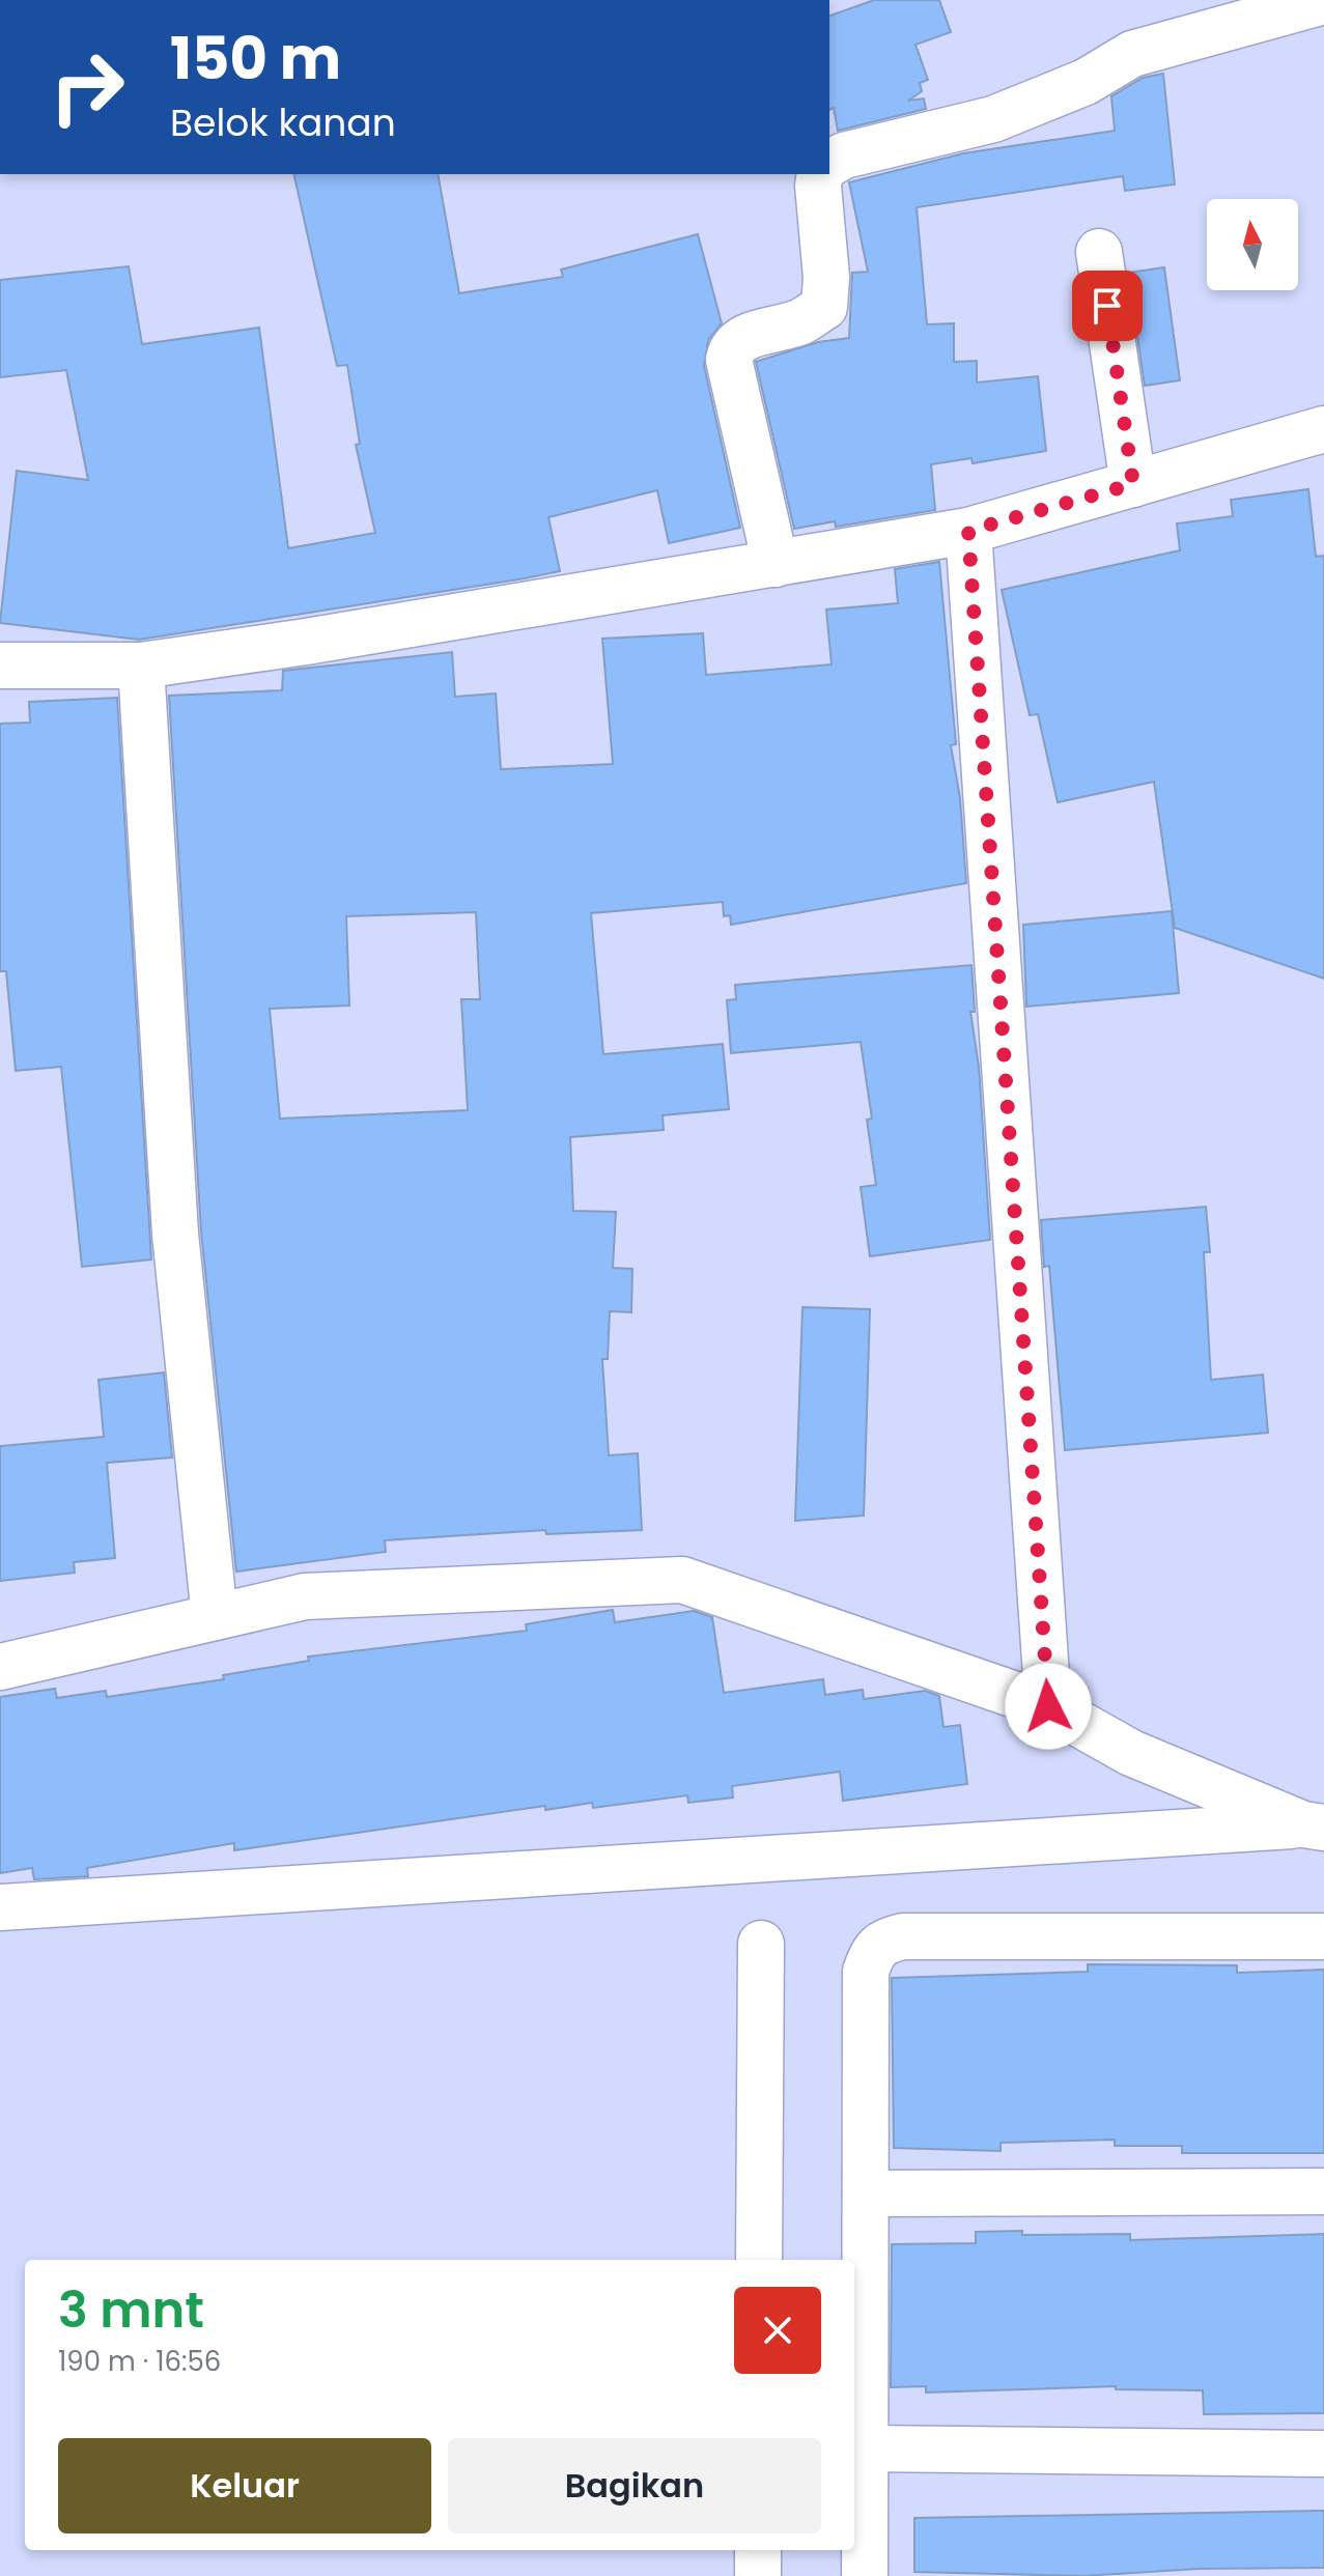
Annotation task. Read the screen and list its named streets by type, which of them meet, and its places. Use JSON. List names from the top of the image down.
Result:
{
  "north": "top",
  "page": {
    "turn": ["150 m", "Belok kanan"],
    "heading": ["3 mnt", "190 m · 16:56"],
    "buttons": ["Keluar", "Bagikan"]
  }
}
